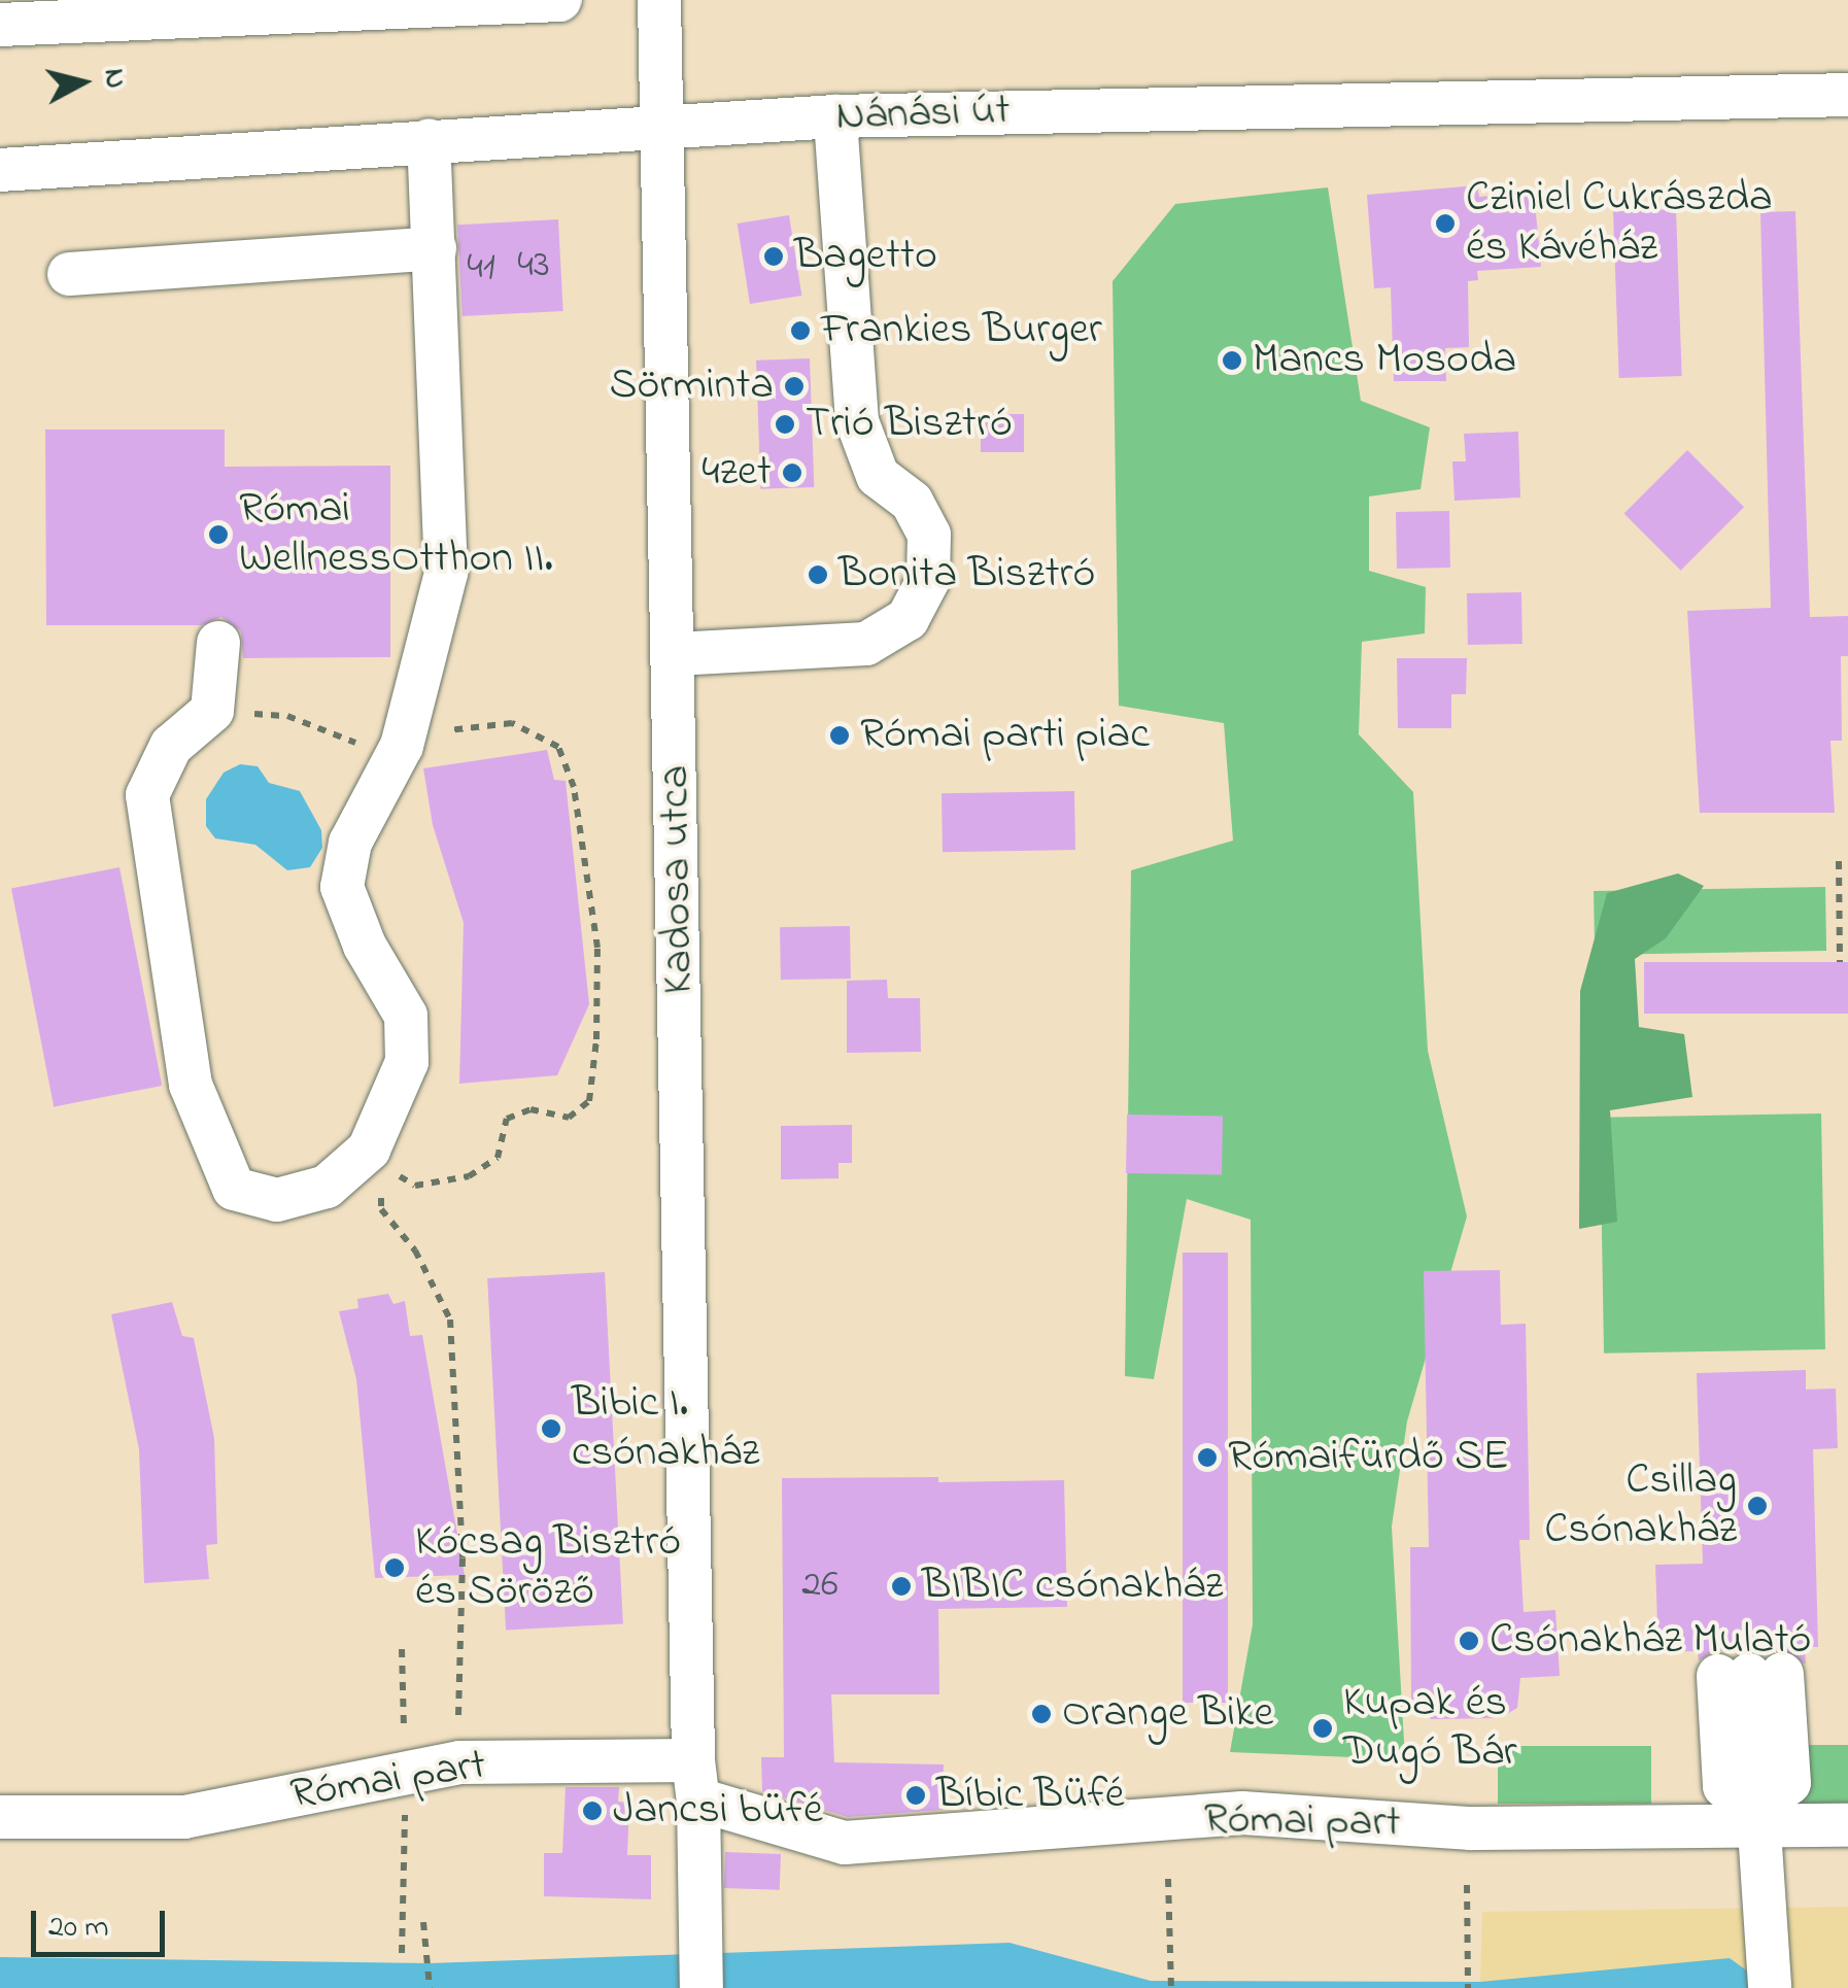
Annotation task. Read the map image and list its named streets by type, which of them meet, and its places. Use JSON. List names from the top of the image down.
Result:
{
  "streets": {
    "street": ["Nánási út", "Kadosa utca", "Római part"]
  },
  "crossings": [
    ["Nánási út", "Kadosa utca"],
    ["Kadosa utca", "Római part"]
  ],
  "places": [
    "Cziniel Cukrászda és Kávéház",
    "Bagetto",
    "Frankies Burger",
    "Mancs Mosoda",
    "Sörminta",
    "Trió Bisztró",
    "4zet",
    "Római WellnessOtthon II.",
    "Bonita Bisztró",
    "Római parti piac",
    "Bibic I. csónakház",
    "Rómaifürdő SE",
    "Csillag Csónakház",
    "Kócsag Bisztró és Söröző",
    "BIBIC csónakház",
    "Csónakház Mulató",
    "Orange Bike",
    "Kupak és Dugó Bár",
    "Bíbic Büfé",
    "Jancsi büfé"
  ],
  "house_numbers": ["43", "41", "26"],
  "scale_bar": "20 m",
  "north": "right"
}
